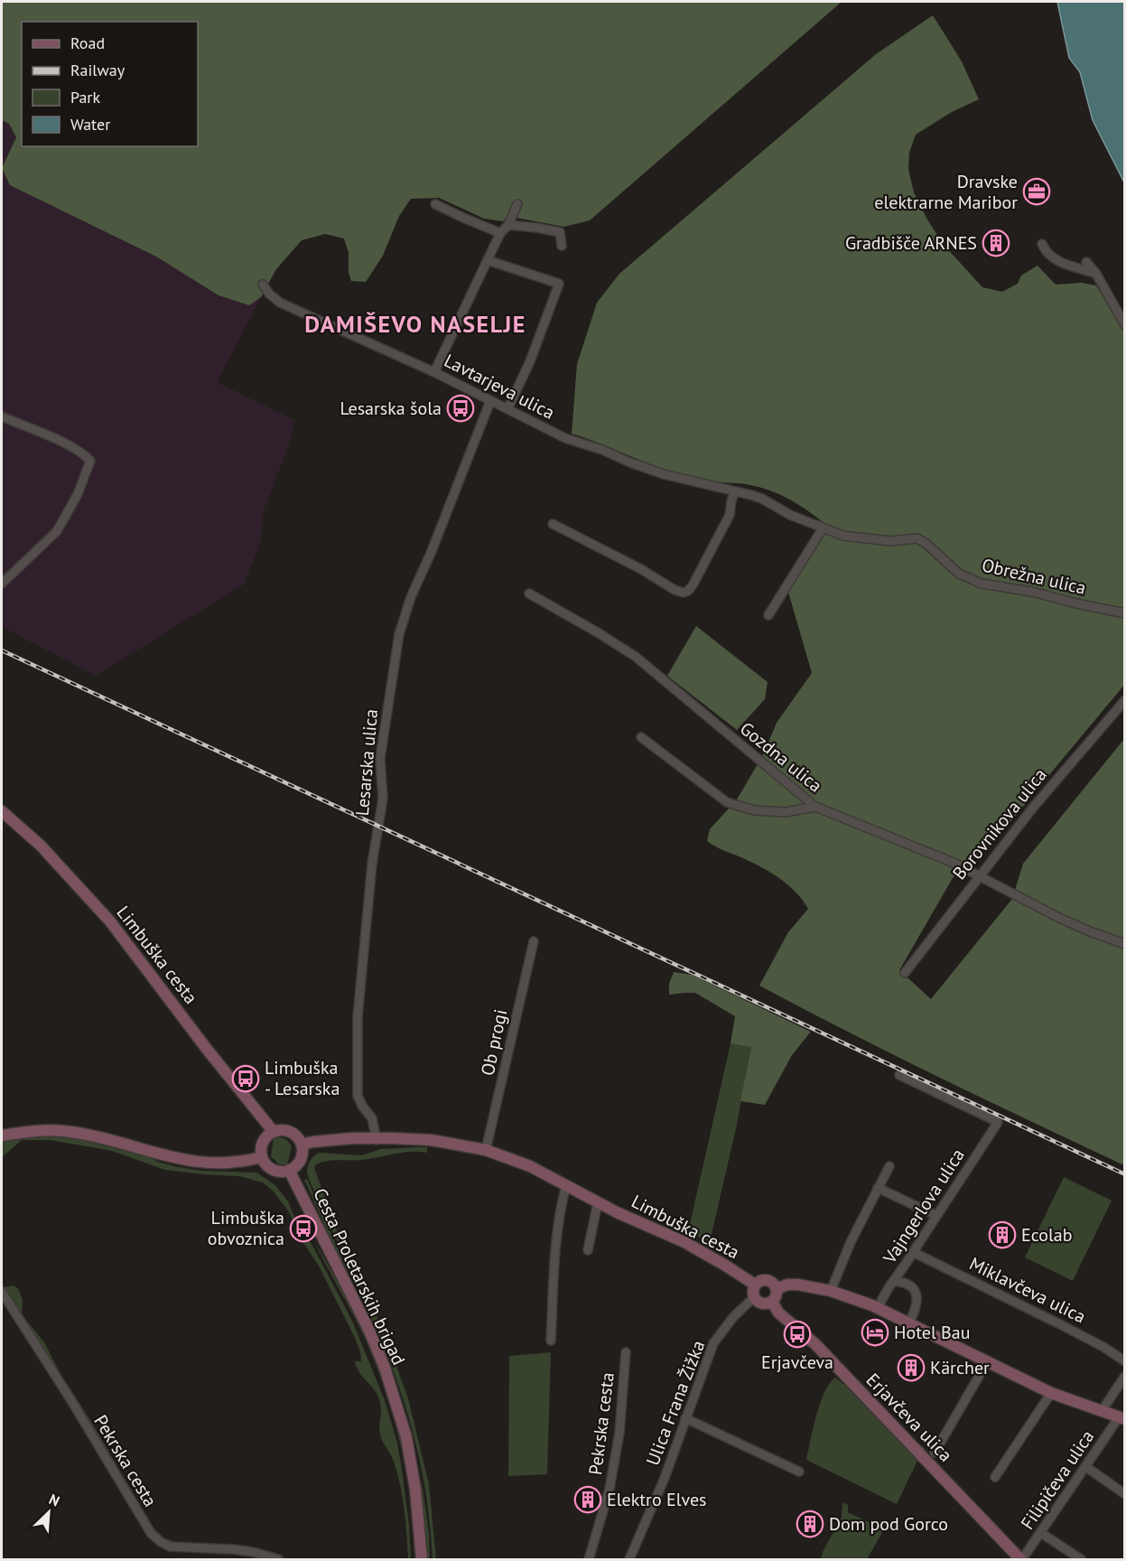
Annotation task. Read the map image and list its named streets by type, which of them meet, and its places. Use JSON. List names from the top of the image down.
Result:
{
  "streets": {
    "main road": ["Limbuška cesta", "Cesta Proletarskih brigad", "Erjavčeva ulica"],
    "street": [
      "Lavtarjeva ulica",
      "Obrežna ulica",
      "Gozdna ulica",
      "Lesarska ulica",
      "Borovnikova ulica",
      "Ob progi",
      "Vajngerlova ulica",
      "Miklavčeva ulica",
      "Ulica Frana Žižka",
      "Pekrska cesta",
      "Filipičeva ulica"
    ]
  },
  "crossings": [
    ["Lavtarjeva ulica", "Obrežna ulica"],
    ["Lavtarjeva ulica", "Lesarska ulica"],
    ["Gozdna ulica", "Borovnikova ulica"],
    ["Lesarska ulica", "Limbuška cesta"],
    ["Limbuška cesta", "Ob progi"],
    ["Limbuška cesta", "Vajngerlova ulica"],
    ["Limbuška cesta", "Cesta Proletarskih brigad"],
    ["Limbuška cesta", "Ulica Frana Žižka"],
    ["Limbuška cesta", "Erjavčeva ulica"],
    ["Limbuška cesta", "Filipičeva ulica"],
    ["Vajngerlova ulica", "Miklavčeva ulica"],
    ["Ulica Frana Žižka", "Erjavčeva ulica"],
    ["Erjavčeva ulica", "Filipičeva ulica"]
  ],
  "districts": ["DAMIŠEVO NASELJE"],
  "places": {
    "office": ["Dravske elektrarne Maribor"],
    "building": [
      "Gradbišče ARNES",
      "Ecolab",
      "Kärcher",
      "Elektro Elves",
      "Dom pod Gorco"
    ],
    "bus stop": [
      "Lesarska šola",
      "Limbuška - Lesarska",
      "Limbuška obvoznica",
      "Erjavčeva"
    ],
    "hotel": ["Hotel Bau"]
  },
  "legend": [
    "Road",
    "Railway",
    "Park",
    "Water"
  ],
  "north": "top right"
}
